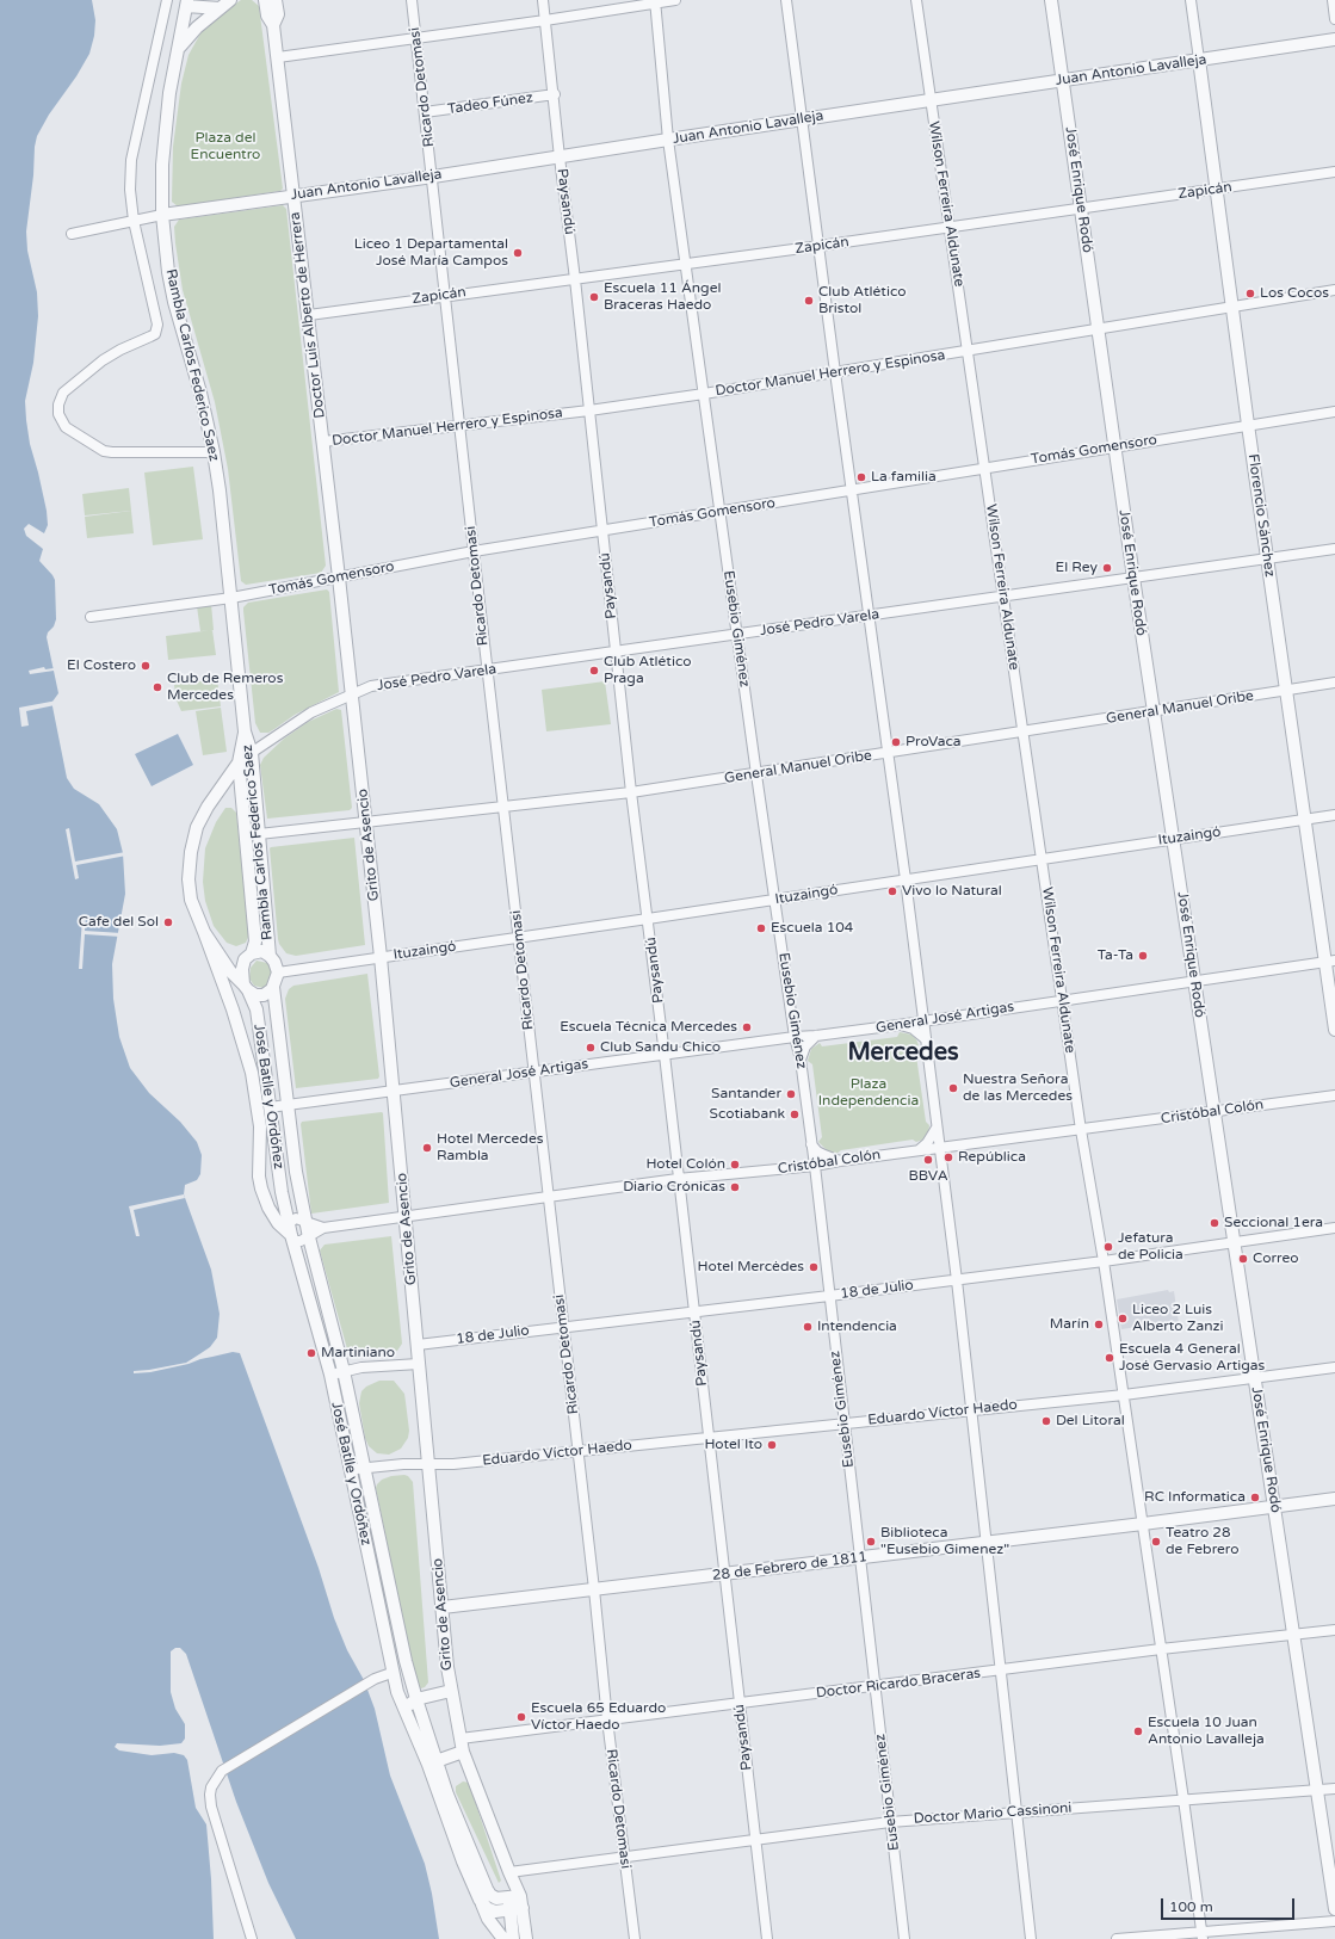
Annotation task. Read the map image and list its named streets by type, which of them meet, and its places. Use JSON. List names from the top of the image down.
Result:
{
  "streets": {
    "street": [
      "Juan Antonio Lavalleja",
      "Ricardo Detomasi",
      "Tadeo Fúnez",
      "José Enrique Rodó",
      "Zapicán",
      "Paysandú",
      "Wilson Ferreira Aldunate",
      "Doctor Luis Alberto de Herrera",
      "Rambla Carlos Federico Saez",
      "Doctor Manuel Herrero y Espinosa",
      "Tomás Gomensoro",
      "Florencio Sánchez",
      "José Pedro Varela",
      "Eusebio Giménez",
      "General Manuel Oribe",
      "Ituzaingó",
      "Grito de Asencio",
      "General José Artigas",
      "José Batlle y Ordóñez",
      "Cristóbal Colón",
      "18 de Julio",
      "Eduardo Víctor Haedo",
      "28 de Febrero de 1811",
      "Doctor Ricardo Braceras",
      "Doctor Mario Cassinoni"
    ]
  },
  "crossings": [
    ["Juan Antonio Lavalleja", "Ricardo Detomasi"],
    ["Juan Antonio Lavalleja", "José Enrique Rodó"],
    ["Juan Antonio Lavalleja", "Paysandú"],
    ["Juan Antonio Lavalleja", "Wilson Ferreira Aldunate"],
    ["Juan Antonio Lavalleja", "Doctor Luis Alberto de Herrera"],
    ["Juan Antonio Lavalleja", "Rambla Carlos Federico Saez"],
    ["Juan Antonio Lavalleja", "Florencio Sánchez"],
    ["Juan Antonio Lavalleja", "Eusebio Giménez"],
    ["Ricardo Detomasi", "Tadeo Fúnez"],
    ["Ricardo Detomasi", "Zapicán"],
    ["Ricardo Detomasi", "Doctor Manuel Herrero y Espinosa"],
    ["Ricardo Detomasi", "Tomás Gomensoro"],
    ["Ricardo Detomasi", "José Pedro Varela"],
    ["Ricardo Detomasi", "General Manuel Oribe"],
    ["Ricardo Detomasi", "Ituzaingó"],
    ["Ricardo Detomasi", "General José Artigas"],
    ["Ricardo Detomasi", "Cristóbal Colón"],
    ["Ricardo Detomasi", "18 de Julio"],
    ["Ricardo Detomasi", "Eduardo Víctor Haedo"],
    ["Ricardo Detomasi", "28 de Febrero de 1811"],
    ["Ricardo Detomasi", "Doctor Ricardo Braceras"],
    ["Ricardo Detomasi", "Doctor Mario Cassinoni"],
    ["Tadeo Fúnez", "Paysandú"],
    ["José Enrique Rodó", "Zapicán"],
    ["José Enrique Rodó", "Doctor Manuel Herrero y Espinosa"],
    ["José Enrique Rodó", "Tomás Gomensoro"],
    ["José Enrique Rodó", "José Pedro Varela"],
    ["José Enrique Rodó", "General Manuel Oribe"],
    ["José Enrique Rodó", "Ituzaingó"],
    ["José Enrique Rodó", "General José Artigas"],
    ["José Enrique Rodó", "Cristóbal Colón"],
    ["José Enrique Rodó", "18 de Julio"],
    ["José Enrique Rodó", "Eduardo Víctor Haedo"],
    ["José Enrique Rodó", "28 de Febrero de 1811"],
    ["José Enrique Rodó", "Doctor Ricardo Braceras"],
    ["José Enrique Rodó", "Doctor Mario Cassinoni"],
    ["Zapicán", "Paysandú"],
    ["Zapicán", "Wilson Ferreira Aldunate"],
    ["Zapicán", "Doctor Luis Alberto de Herrera"],
    ["Zapicán", "Florencio Sánchez"],
    ["Zapicán", "Eusebio Giménez"],
    ["Paysandú", "Doctor Manuel Herrero y Espinosa"],
    ["Paysandú", "Tomás Gomensoro"],
    ["Paysandú", "José Pedro Varela"],
    ["Paysandú", "General Manuel Oribe"],
    ["Paysandú", "Ituzaingó"],
    ["Paysandú", "General José Artigas"],
    ["Paysandú", "Cristóbal Colón"],
    ["Paysandú", "18 de Julio"],
    ["Paysandú", "Eduardo Víctor Haedo"],
    ["Paysandú", "28 de Febrero de 1811"],
    ["Paysandú", "Doctor Ricardo Braceras"],
    ["Paysandú", "Doctor Mario Cassinoni"],
    ["Wilson Ferreira Aldunate", "Doctor Manuel Herrero y Espinosa"],
    ["Wilson Ferreira Aldunate", "Tomás Gomensoro"],
    ["Wilson Ferreira Aldunate", "José Pedro Varela"],
    ["Wilson Ferreira Aldunate", "General Manuel Oribe"],
    ["Wilson Ferreira Aldunate", "Ituzaingó"],
    ["Wilson Ferreira Aldunate", "General José Artigas"],
    ["Wilson Ferreira Aldunate", "Cristóbal Colón"],
    ["Wilson Ferreira Aldunate", "18 de Julio"],
    ["Wilson Ferreira Aldunate", "Eduardo Víctor Haedo"],
    ["Wilson Ferreira Aldunate", "28 de Febrero de 1811"],
    ["Wilson Ferreira Aldunate", "Doctor Ricardo Braceras"],
    ["Wilson Ferreira Aldunate", "Doctor Mario Cassinoni"],
    ["Doctor Luis Alberto de Herrera", "Doctor Manuel Herrero y Espinosa"],
    ["Doctor Luis Alberto de Herrera", "Tomás Gomensoro"],
    ["Doctor Luis Alberto de Herrera", "Grito de Asencio"],
    ["Rambla Carlos Federico Saez", "Tomás Gomensoro"],
    ["Rambla Carlos Federico Saez", "José Pedro Varela"],
    ["Rambla Carlos Federico Saez", "General Manuel Oribe"],
    ["Rambla Carlos Federico Saez", "Ituzaingó"],
    ["Rambla Carlos Federico Saez", "José Batlle y Ordóñez"],
    ["Doctor Manuel Herrero y Espinosa", "Florencio Sánchez"],
    ["Doctor Manuel Herrero y Espinosa", "Eusebio Giménez"],
    ["Tomás Gomensoro", "Florencio Sánchez"],
    ["Tomás Gomensoro", "Eusebio Giménez"],
    ["Tomás Gomensoro", "Grito de Asencio"],
    ["Florencio Sánchez", "José Pedro Varela"],
    ["Florencio Sánchez", "General Manuel Oribe"],
    ["Florencio Sánchez", "Ituzaingó"],
    ["Florencio Sánchez", "General José Artigas"],
    ["José Pedro Varela", "Eusebio Giménez"],
    ["José Pedro Varela", "Grito de Asencio"],
    ["Eusebio Giménez", "General Manuel Oribe"],
    ["Eusebio Giménez", "Ituzaingó"],
    ["Eusebio Giménez", "General José Artigas"],
    ["Eusebio Giménez", "Cristóbal Colón"],
    ["Eusebio Giménez", "18 de Julio"],
    ["Eusebio Giménez", "Eduardo Víctor Haedo"],
    ["Eusebio Giménez", "28 de Febrero de 1811"],
    ["Eusebio Giménez", "Doctor Ricardo Braceras"],
    ["Eusebio Giménez", "Doctor Mario Cassinoni"],
    ["General Manuel Oribe", "Grito de Asencio"],
    ["Ituzaingó", "Grito de Asencio"],
    ["Ituzaingó", "José Batlle y Ordóñez"],
    ["Grito de Asencio", "General José Artigas"],
    ["Grito de Asencio", "Cristóbal Colón"],
    ["Grito de Asencio", "18 de Julio"],
    ["Grito de Asencio", "Eduardo Víctor Haedo"],
    ["Grito de Asencio", "28 de Febrero de 1811"],
    ["Grito de Asencio", "Doctor Ricardo Braceras"],
    ["Grito de Asencio", "Doctor Mario Cassinoni"],
    ["General José Artigas", "José Batlle y Ordóñez"],
    ["General José Artigas", "Cristóbal Colón"],
    ["José Batlle y Ordóñez", "Eduardo Víctor Haedo"]
  ],
  "districts": ["Mercedes"],
  "parks": ["Plaza del Encuentro", "Plaza Independencia"],
  "places": [
    "Liceo 1 Departamental José María Campos",
    "Los Cocos",
    "Escuela 11 Ángel Braceras Haedo",
    "Club Atlético Bristol",
    "La familia",
    "El Rey",
    "El Costero",
    "Club Atlético Praga",
    "Club de Remeros Mercedes",
    "ProVaca",
    "Vivo lo Natural",
    "Cafe del Sol",
    "Escuela 104",
    "Ta-Ta",
    "Escuela Técnica Mercedes",
    "Club Sandu Chico",
    "Nuestra Señora de las Mercedes",
    "Santander",
    "Scotiabank",
    "Hotel Mercedes Rambla",
    "República",
    "BBVA",
    "Hotel Colón",
    "Diario Crónicas",
    "Seccional 1era",
    "Jefatura de Policia",
    "Correo",
    "Hotel Mercėdes",
    "Liceo 2 Luis Alberto Zanzi",
    "Marín",
    "Intendencia",
    "Martiniano",
    "Escuela 4 General José Gervasio Artigas",
    "Del Litoral",
    "Hotel Ito",
    "RC Informatica",
    "Biblioteca \"Eusebio Gimenez\"",
    "Teatro 28 de Febrero",
    "Escuela 65 Eduardo Víctor Haedo",
    "Escuela 10 Juan Antonio Lavalleja"
  ],
  "scale_bar": "100 m"
}
